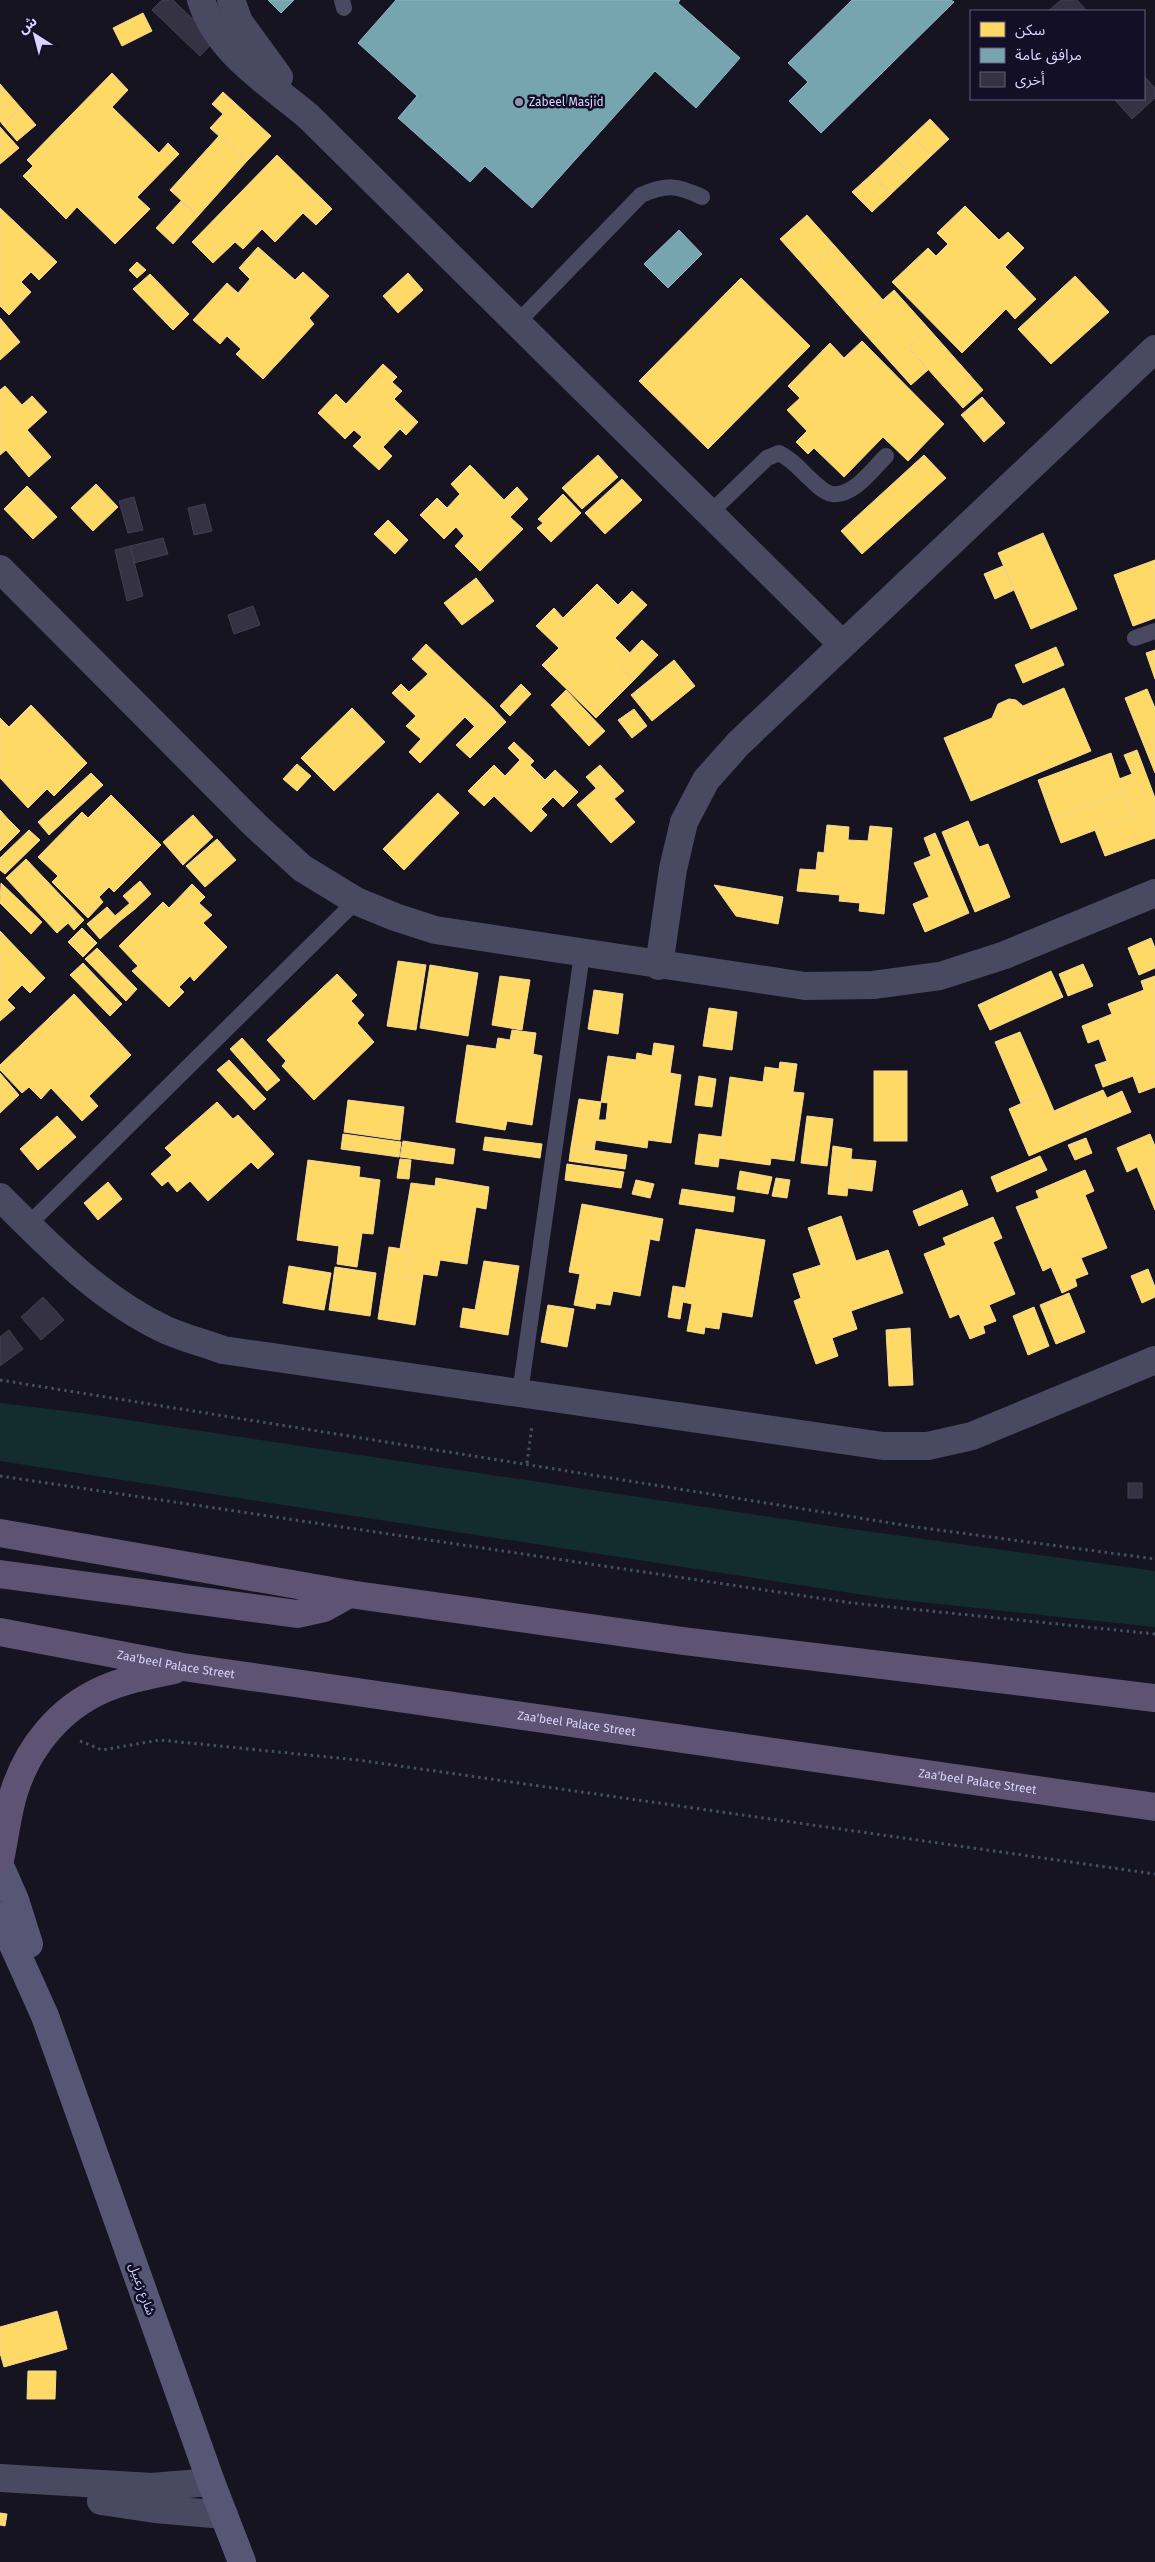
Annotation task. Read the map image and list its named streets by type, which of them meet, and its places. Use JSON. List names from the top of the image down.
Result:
{
  "streets": {
    "main road": ["Zaa'beel Palace Street"],
    "street": ["شارع زعبيل"]
  },
  "places": ["Zabeel Masjid"],
  "legend": ["سكن", "مرافق عامة", "أخرى"],
  "north": "top left"
}
